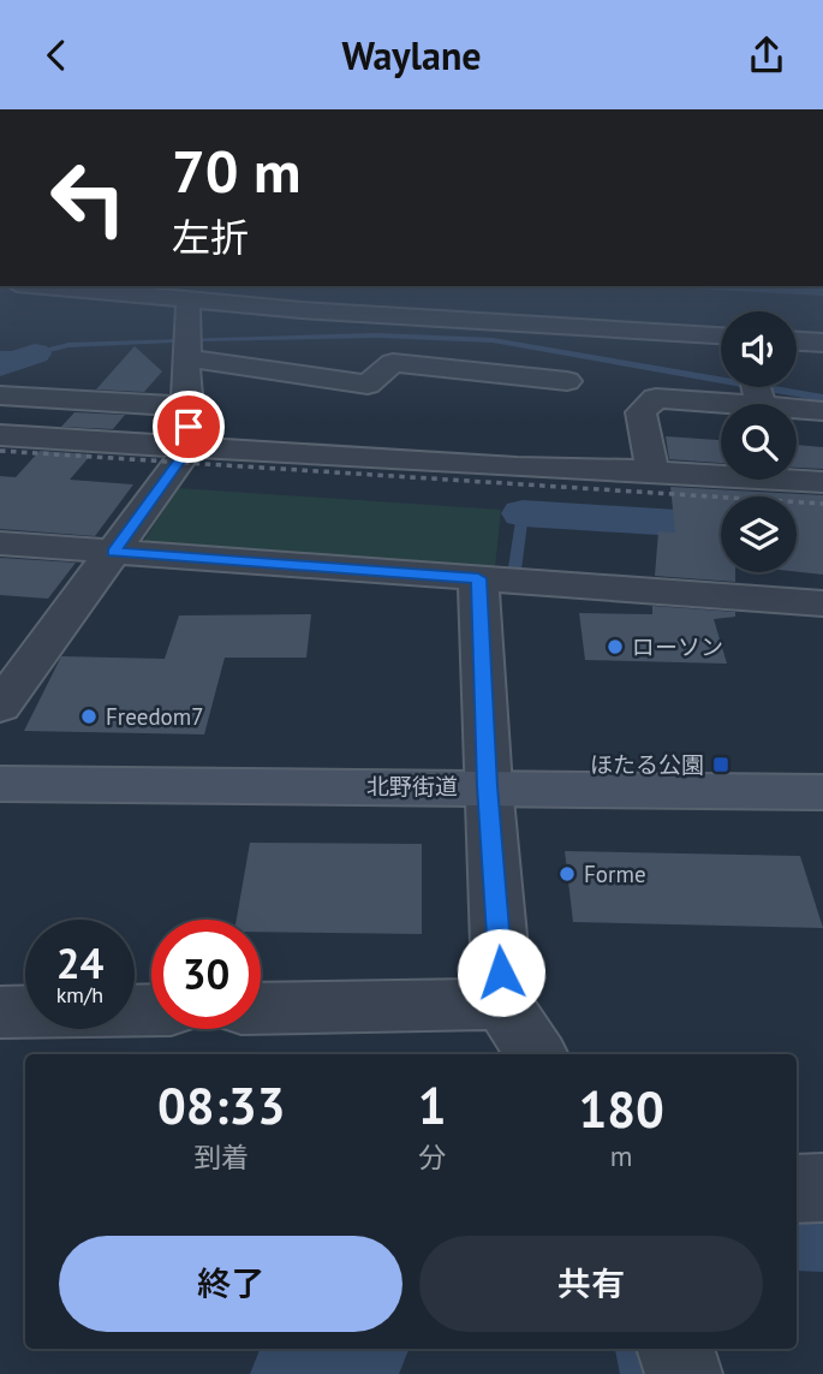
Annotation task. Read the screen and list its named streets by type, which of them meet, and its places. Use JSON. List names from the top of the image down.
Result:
{
  "streets": {
    "main road": ["北野街道"]
  },
  "places": {
    "other": ["ローソン", "Freedom7", "Forme"],
    "transit": ["ほたる公園"]
  },
  "page": {
    "header": "Waylane",
    "turn": ["70 m", "左折"],
    "speed": "24 km/h",
    "limit": "30",
    "eta": [
      "08:33",
      "到着",
      "1",
      "分",
      "180",
      "m"
    ],
    "buttons": ["終了", "共有"]
  }
}
